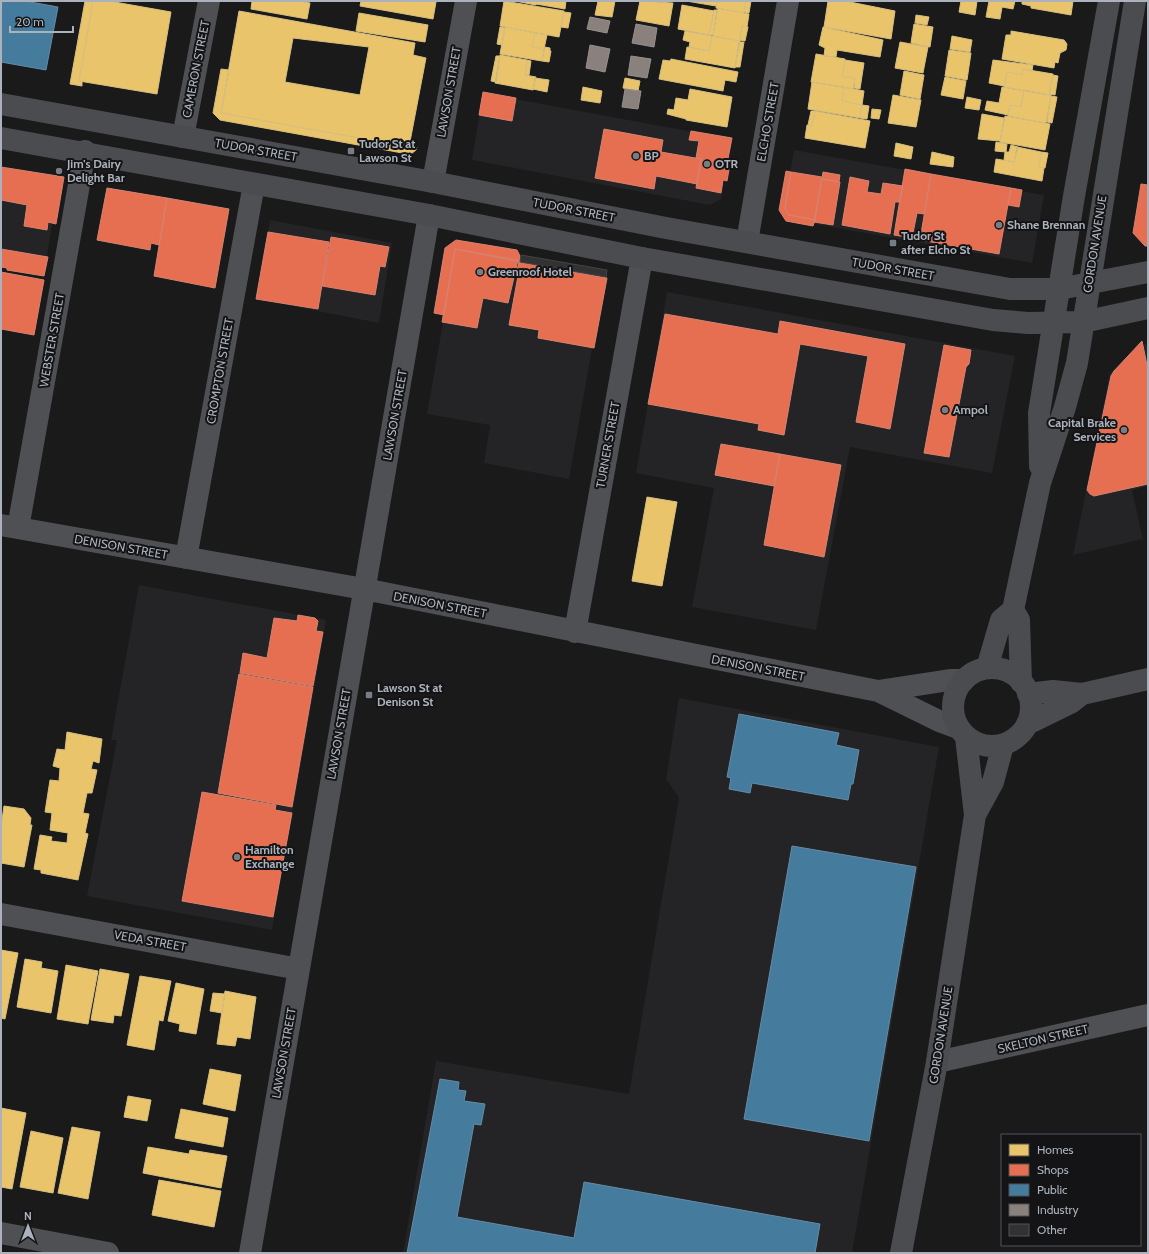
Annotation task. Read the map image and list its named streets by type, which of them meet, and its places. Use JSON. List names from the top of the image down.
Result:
{
  "streets": {
    "main road": ["TUDOR STREET", "GORDON AVENUE"],
    "street": [
      "CAMERON STREET",
      "LAWSON STREET",
      "ELCHO STREET",
      "WEBSTER STREET",
      "CROMPTON STREET",
      "TURNER STREET",
      "DENISON STREET",
      "VEDA STREET",
      "SKELTON STREET"
    ]
  },
  "crossings": [
    ["CAMERON STREET", "TUDOR STREET"],
    ["LAWSON STREET", "TUDOR STREET"],
    ["LAWSON STREET", "DENISON STREET"],
    ["LAWSON STREET", "VEDA STREET"],
    ["ELCHO STREET", "TUDOR STREET"],
    ["TUDOR STREET", "GORDON AVENUE"],
    ["GORDON AVENUE", "DENISON STREET"],
    ["GORDON AVENUE", "SKELTON STREET"],
    ["WEBSTER STREET", "DENISON STREET"],
    ["CROMPTON STREET", "DENISON STREET"],
    ["TURNER STREET", "DENISON STREET"]
  ],
  "places": {
    "transit": ["Tudor St at Lawson St", "Tudor St after Elcho St", "Lawson St at Denison St"],
    "other": [
      "BP",
      "OTR",
      "Jim's Dairy Delight Bar",
      "Shane Brennan",
      "Greenroof Hotel",
      "Ampol",
      "Capital Brake Services",
      "Hamilton Exchange"
    ]
  },
  "legend": [
    "Homes",
    "Shops",
    "Public",
    "Industry",
    "Other"
  ],
  "scale_bar": "20 m",
  "north": "top"
}
